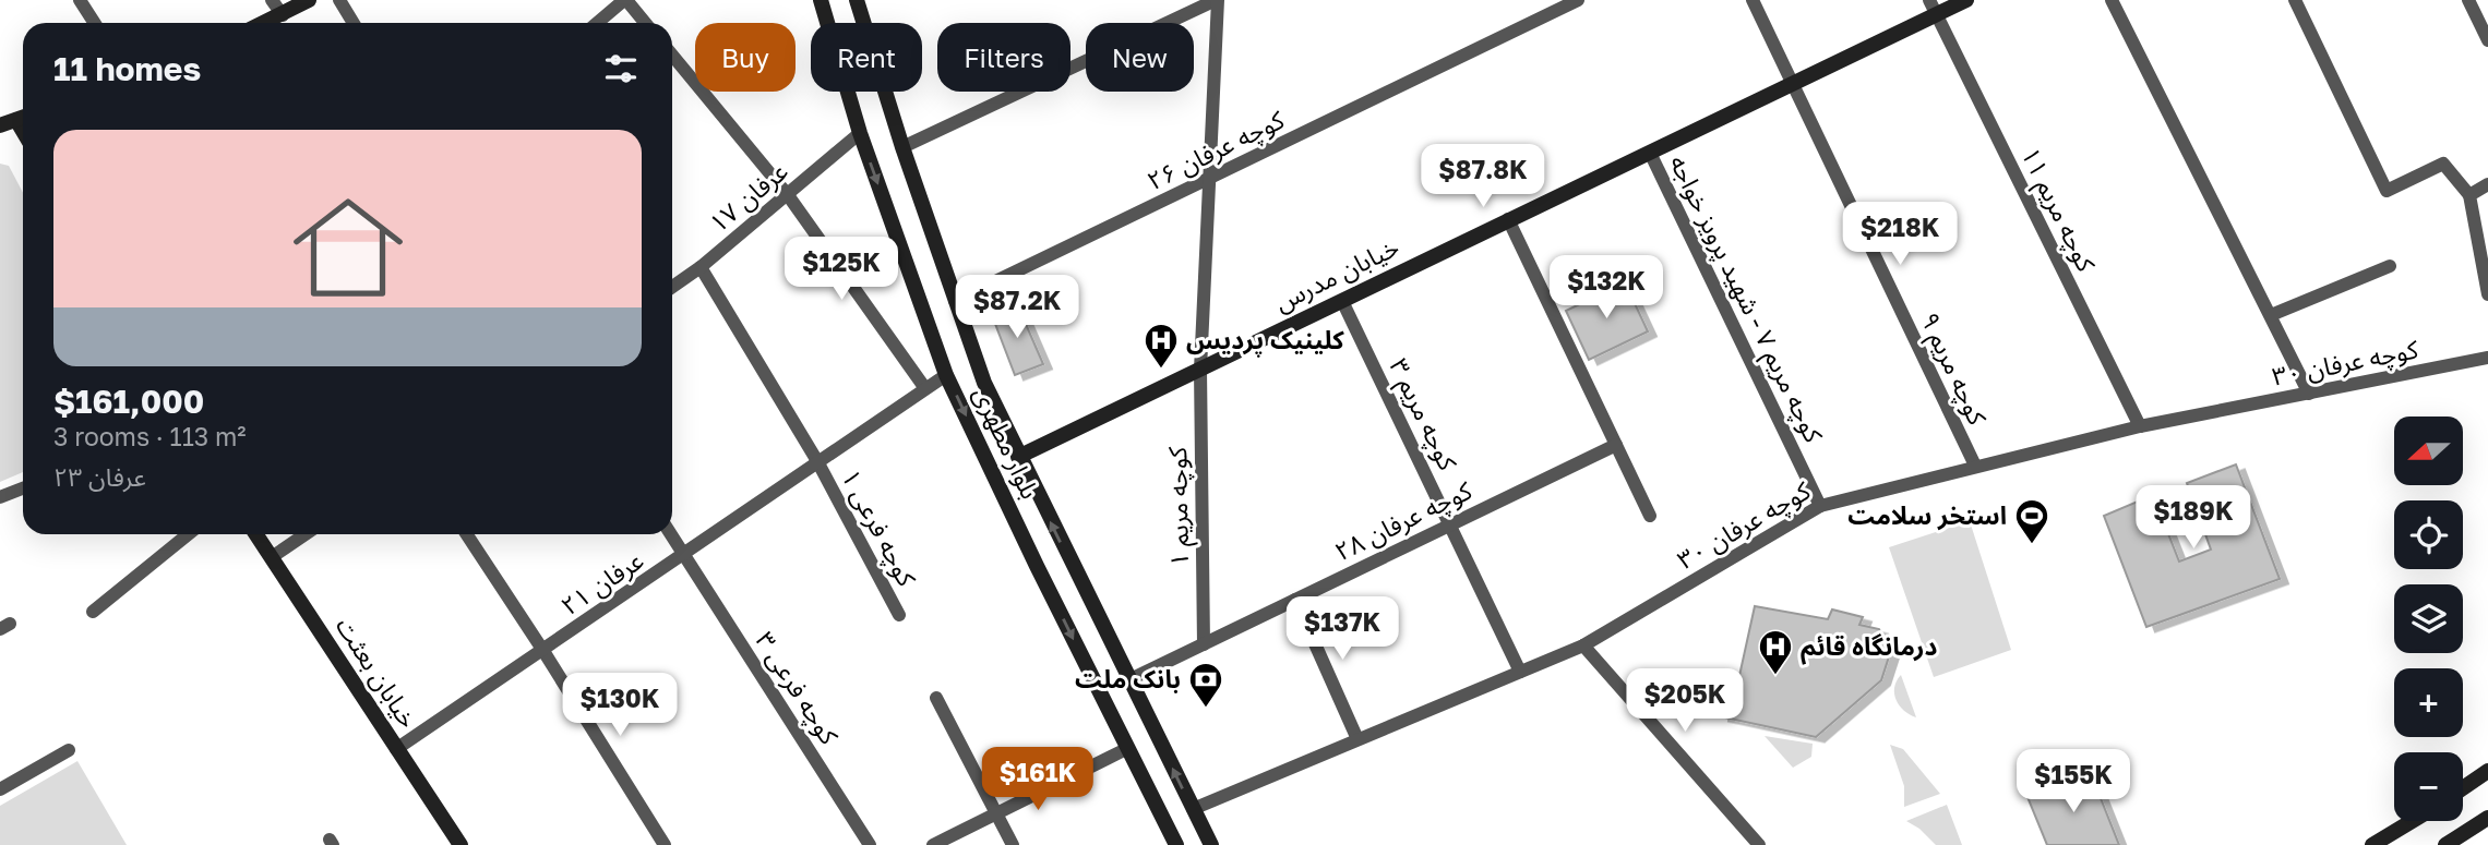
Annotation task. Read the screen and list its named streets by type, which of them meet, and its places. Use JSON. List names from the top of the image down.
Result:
{
  "streets": {
    "main road": ["خیابان مدرس", "بلوار مطهری", "خیابان بعثت"],
    "street": [
      "کوچه عرفان ۲۶",
      "عرفان ۱۷",
      "کوچه مریم ۱۱",
      "کوچه مریم ۷ - شهید پرویز خواجه",
      "کوچه عرفان ۳۰",
      "کوچه مریم ۹",
      "کوچه مریم ۳",
      "کوچه مریم ۱",
      "کوچه عرفان ۲۸",
      "کوچه فرعی ۱",
      "عرفان ۲۱",
      "کوچه فرعی ۳"
    ]
  },
  "crossings": [
    ["کوچه عرفان ۲۶", "بلوار مطهری"],
    ["کوچه عرفان ۲۶", "کوچه مریم ۱"],
    ["عرفان ۱۷", "بلوار مطهری"],
    ["عرفان ۱۷", "کوچه فرعی ۱"],
    ["کوچه مریم ۱۱", "خیابان مدرس"],
    ["کوچه مریم ۱۱", "کوچه عرفان ۳۰"],
    ["خیابان مدرس", "کوچه مریم ۷ - شهید پرویز خواجه"],
    ["خیابان مدرس", "کوچه مریم ۹"],
    ["خیابان مدرس", "کوچه مریم ۳"],
    ["خیابان مدرس", "بلوار مطهری"],
    ["خیابان مدرس", "کوچه مریم ۱"],
    ["کوچه مریم ۷ - شهید پرویز خواجه", "کوچه عرفان ۳۰"],
    ["کوچه عرفان ۳۰", "کوچه مریم ۹"],
    ["کوچه عرفان ۳۰", "کوچه مریم ۳"],
    ["کوچه عرفان ۳۰", "بلوار مطهری"],
    ["کوچه مریم ۳", "کوچه عرفان ۲۸"],
    ["بلوار مطهری", "کوچه عرفان ۲۸"],
    ["بلوار مطهری", "عرفان ۲۱"],
    ["کوچه مریم ۱", "کوچه عرفان ۲۸"],
    ["کوچه فرعی ۱", "عرفان ۲۱"],
    ["عرفان ۲۱", "خیابان بعثت"],
    ["عرفان ۲۱", "کوچه فرعی ۳"]
  ],
  "places": {
    "hospital": ["کلینیک پردیس", "درمانگاه قائم"],
    "sports": ["استخر سلامت"],
    "bank": ["بانک ملت"]
  },
  "north": "left",
  "page": {
    "chip": [
      "Buy",
      "Rent",
      "Filters",
      "New"
    ],
    "heading": "11 homes",
    "list": [
      {
        "name": "$161,000",
        "note": "3 rooms · 113 m² · عرفان ۲۳"
      }
    ],
    "price": [
      "$87.8K",
      "$218K",
      "$125K",
      "$132K",
      "$87.2K",
      "$189K",
      "$137K",
      "$205K",
      "$130K",
      "$161K",
      "$155K"
    ],
    "map_buttons": ["+", "−"]
  }
}
